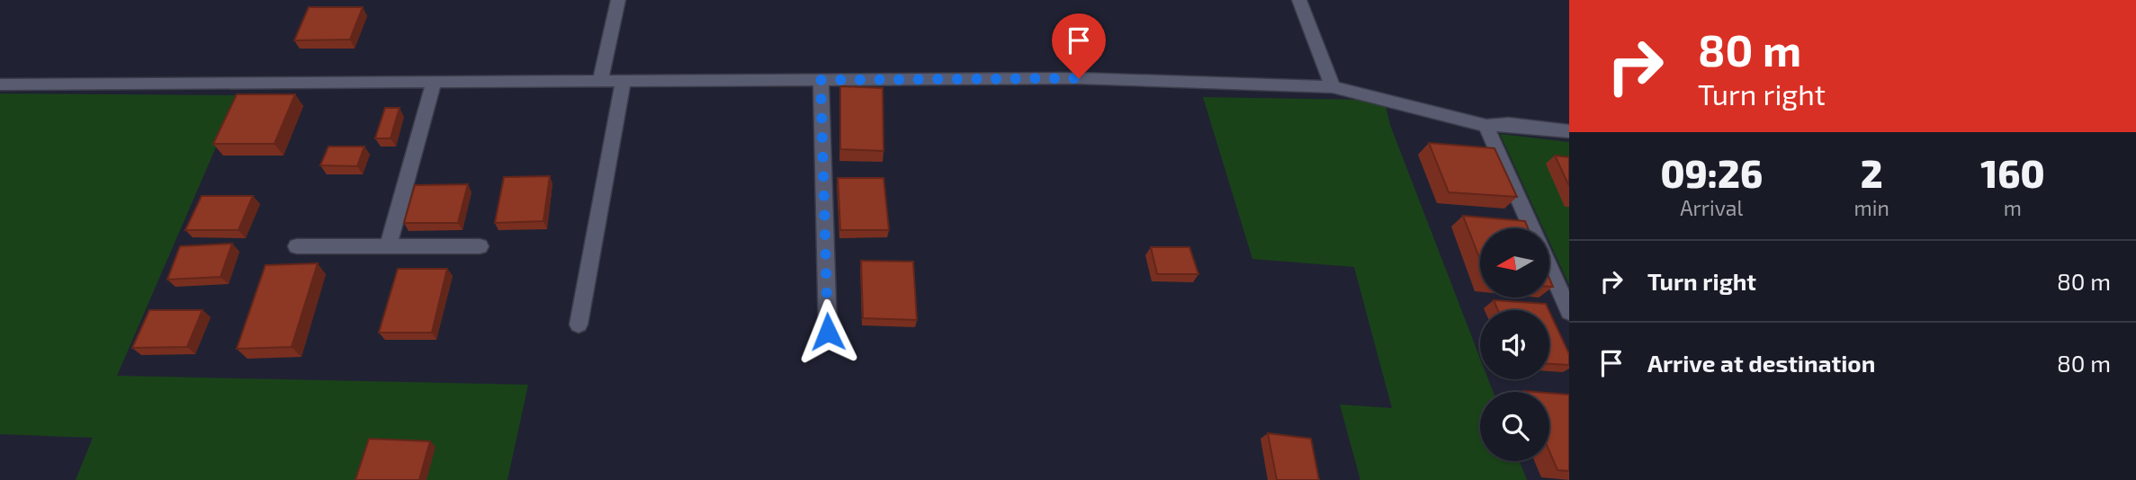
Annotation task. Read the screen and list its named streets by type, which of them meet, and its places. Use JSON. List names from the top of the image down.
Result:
{
  "north": "left",
  "page": {
    "turn": ["80 m", "Turn right"],
    "eta": [
      "09:26",
      "Arrival",
      "2",
      "min",
      "160",
      "m"
    ],
    "list": [
      {
        "name": "Turn right",
        "value": "80 m"
      },
      {
        "name": "Arrive at destination",
        "value": "80 m"
      }
    ]
  }
}
